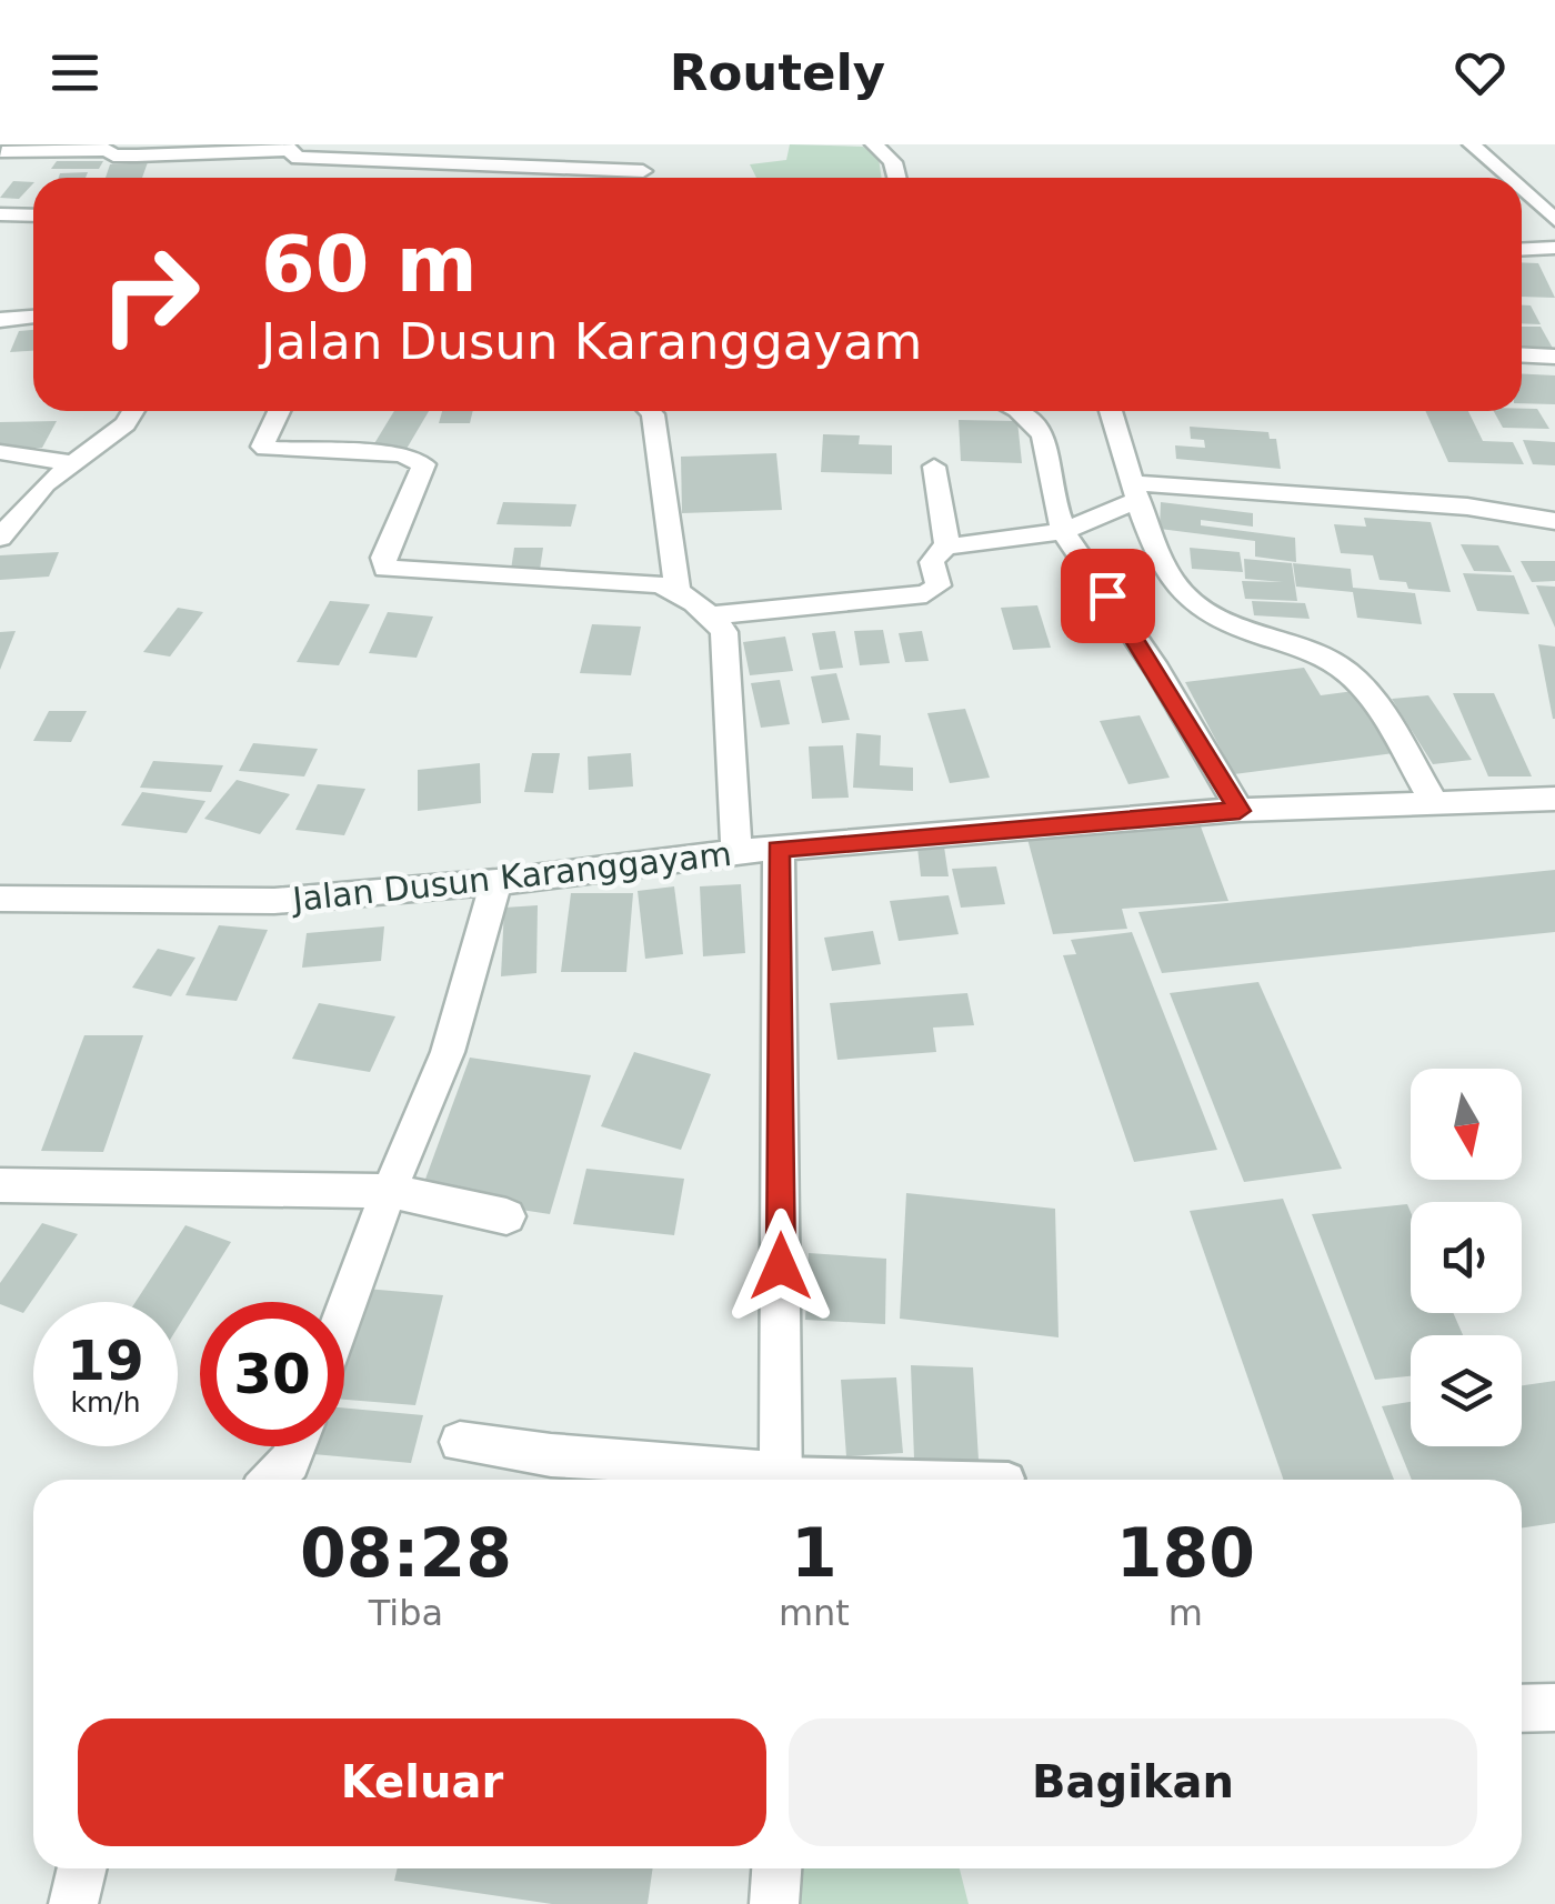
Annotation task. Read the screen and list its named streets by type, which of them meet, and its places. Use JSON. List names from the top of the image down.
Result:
{
  "streets": {
    "street": ["Jalan Dusun Karanggayam"]
  },
  "north": "bottom",
  "page": {
    "header": "Routely",
    "turn": ["60 m", "Jalan Dusun Karanggayam"],
    "speed": "19 km/h",
    "limit": "30",
    "eta": [
      "08:28",
      "Tiba",
      "1",
      "mnt",
      "180",
      "m"
    ],
    "buttons": ["Keluar", "Bagikan"]
  }
}
